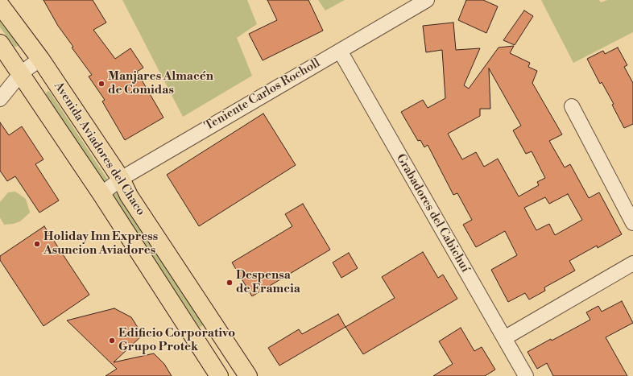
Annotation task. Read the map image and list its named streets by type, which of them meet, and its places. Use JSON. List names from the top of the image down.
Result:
{
  "streets": {
    "highway": ["Avenida Aviadores del Chaco"],
    "street": ["Teniente Carlos Rocholl", "Grabadores del Cabichuí"]
  },
  "crossings": [
    ["Teniente Carlos Rocholl", "Avenida Aviadores del Chaco"],
    ["Teniente Carlos Rocholl", "Grabadores del Cabichuí"]
  ],
  "places": [
    "Manjares Almacén de Comidas",
    "Holiday Inn Express Asuncion Aviadores",
    "Despensa de Framcia",
    "Edificio Corporativo Grupo Protek"
  ]
}
